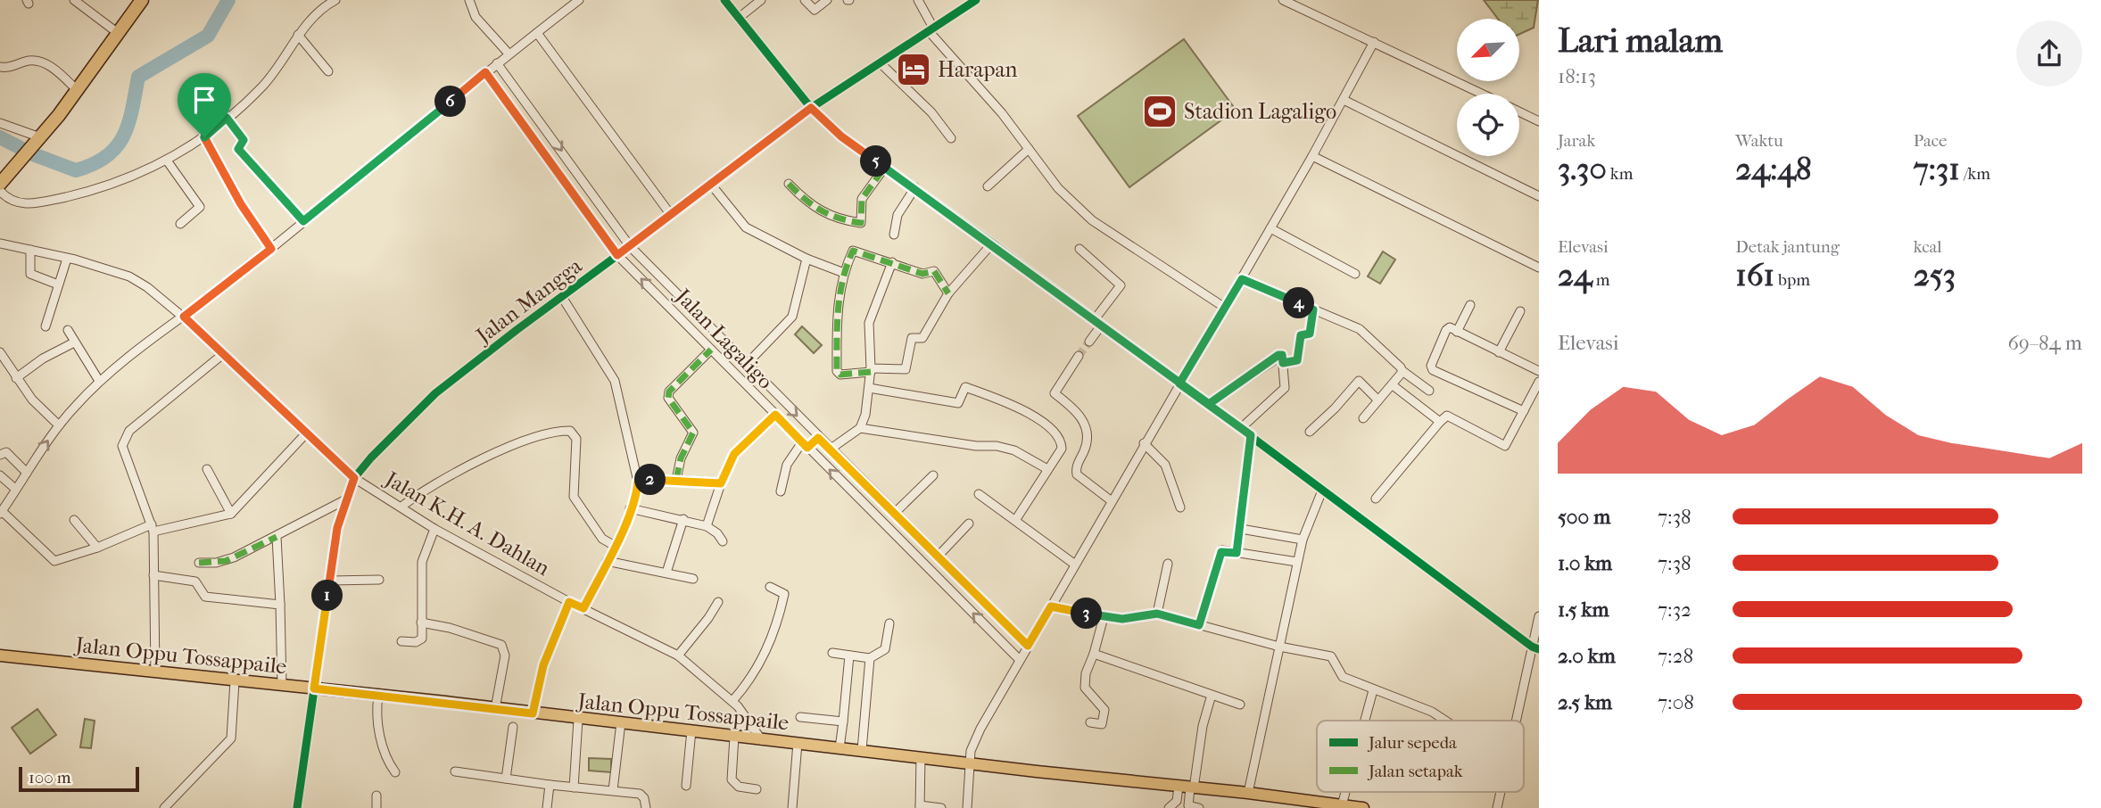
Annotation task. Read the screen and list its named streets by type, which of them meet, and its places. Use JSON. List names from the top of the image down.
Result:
{
  "streets": {
    "main road": ["Jalan Oppu Tossappaile"],
    "street": ["Jalan Mangga", "Jalan Lagaligo", "Jalan K.H. A. Dahlan"]
  },
  "crossings": [
    ["Jalan Mangga", "Jalan Lagaligo"],
    ["Jalan Mangga", "Jalan K.H. A. Dahlan"],
    ["Jalan Mangga", "Jalan Oppu Tossappaile"],
    ["Jalan K.H. A. Dahlan", "Jalan Oppu Tossappaile"]
  ],
  "places": {
    "hotel": ["Harapan"],
    "sports": ["Stadion Lagaligo"]
  },
  "legend": ["Jalur sepeda", "Jalan setapak"],
  "scale_bar": "100 m",
  "north": "bottom left",
  "page": {
    "heading": ["Lari malam", "18:13"],
    "pins": [
      "6",
      "5",
      "4",
      "2",
      "1",
      "3"
    ],
    "stats": [
      ["Jarak", "3.30 km"],
      ["Waktu", "24:48"],
      ["Pace", "7:31 /km"],
      ["Elevasi", "24 m"],
      ["Detak jantung", "161 bpm"],
      ["kcal", "253"]
    ],
    "chart": ["Elevasi", "69–84 m"],
    "list": [
      {
        "name": "500 m",
        "note": "7:38"
      },
      {
        "name": "1.0 km",
        "note": "7:38"
      },
      {
        "name": "1.5 km",
        "note": "7:32"
      },
      {
        "name": "2.0 km",
        "note": "7:28"
      },
      {
        "name": "2.5 km",
        "note": "7:08"
      }
    ],
    "scale": "100 m"
  }
}
